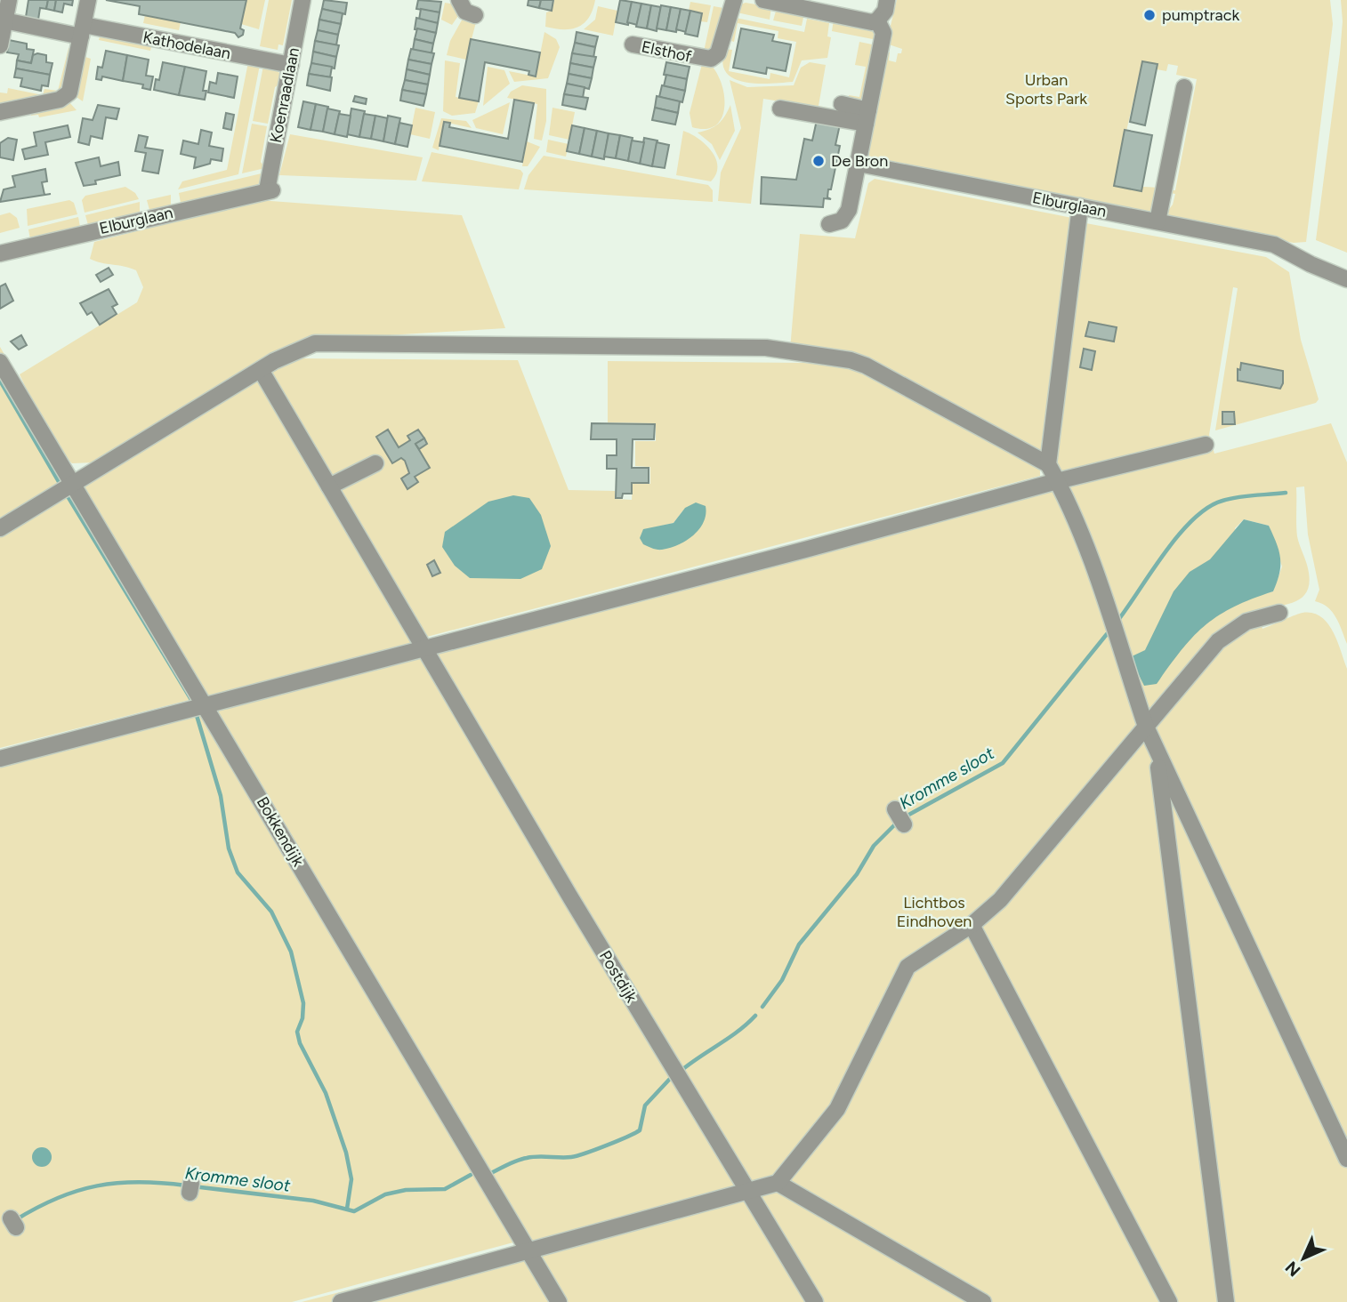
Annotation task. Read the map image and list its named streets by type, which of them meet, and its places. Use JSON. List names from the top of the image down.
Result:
{
  "streets": {
    "street": [
      "Kathodelaan",
      "Elsthof",
      "Koenraadlaan",
      "Elburglaan",
      "Bokkendijk",
      "Postdijk"
    ]
  },
  "crossings": [
    ["Kathodelaan", "Koenraadlaan"],
    ["Koenraadlaan", "Elburglaan"]
  ],
  "water": ["Kromme sloot"],
  "parks": ["Urban Sports Park", "Lichtbos Eindhoven"],
  "places": ["pumptrack", "De Bron"],
  "north": "bottom left"
}
